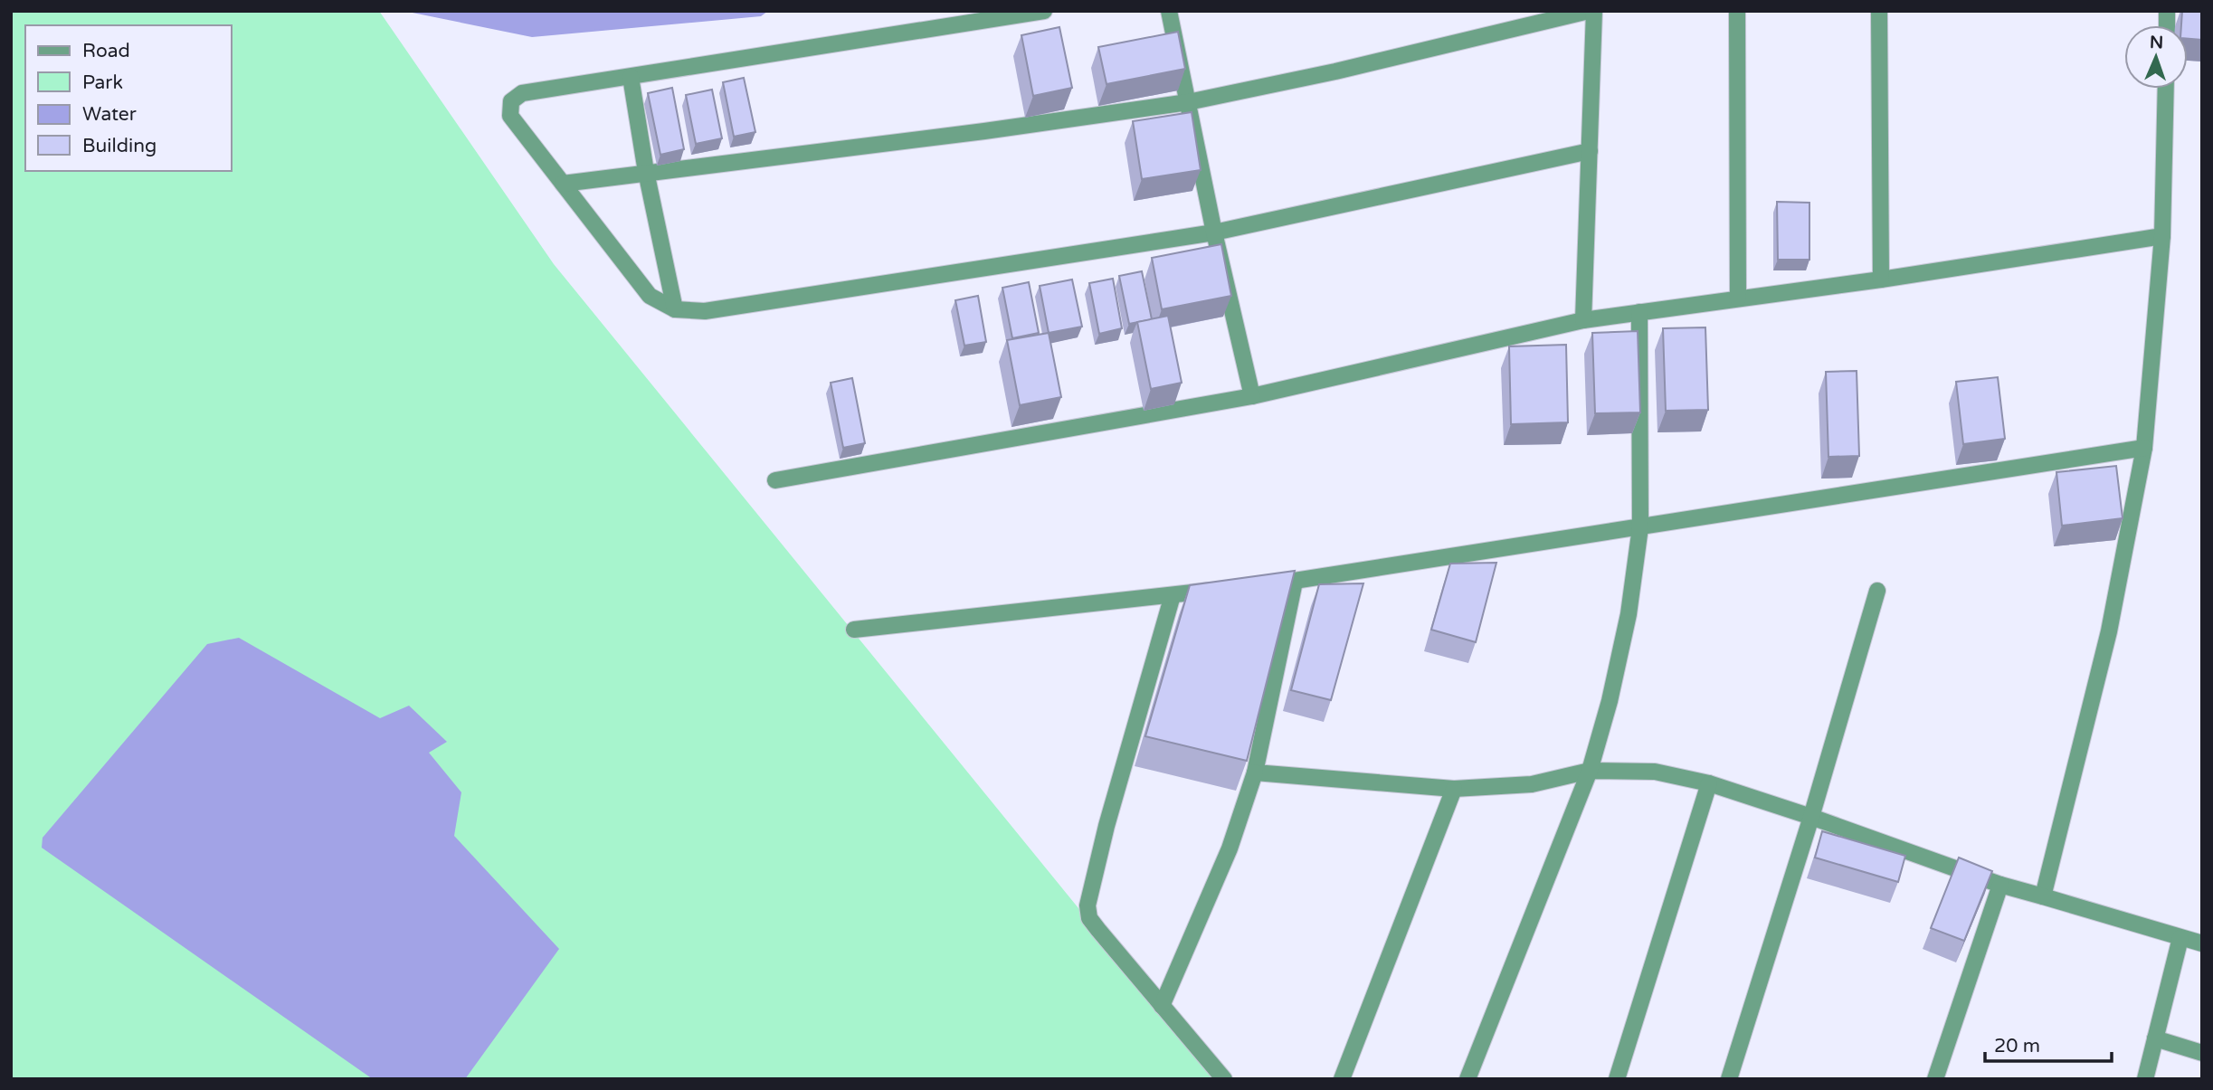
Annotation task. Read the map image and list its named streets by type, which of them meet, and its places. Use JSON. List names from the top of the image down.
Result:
{
  "legend": [
    "Road",
    "Park",
    "Water",
    "Building"
  ],
  "scale_bar": "20 m",
  "north": "top"
}
